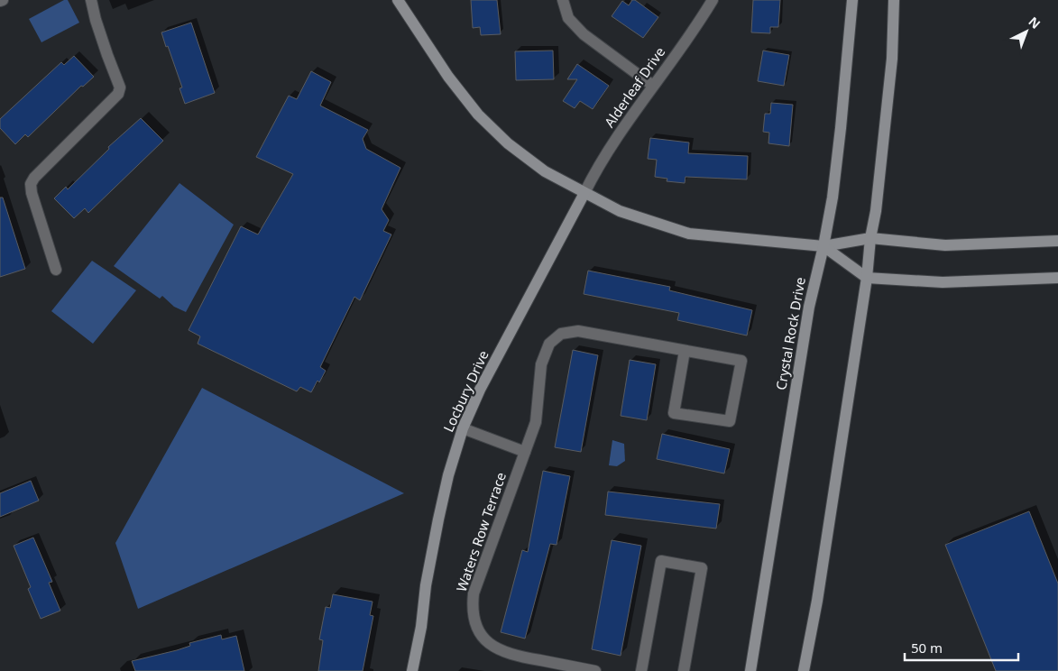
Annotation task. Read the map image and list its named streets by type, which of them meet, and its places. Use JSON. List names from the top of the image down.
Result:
{
  "streets": {
    "street": [
      "Alderleaf Drive",
      "Crystal Rock Drive",
      "Locbury Drive",
      "Waters Row Terrace"
    ]
  },
  "crossings": [
    ["Alderleaf Drive", "Locbury Drive"]
  ],
  "scale_bar": "50 m",
  "north": "top right"
}
